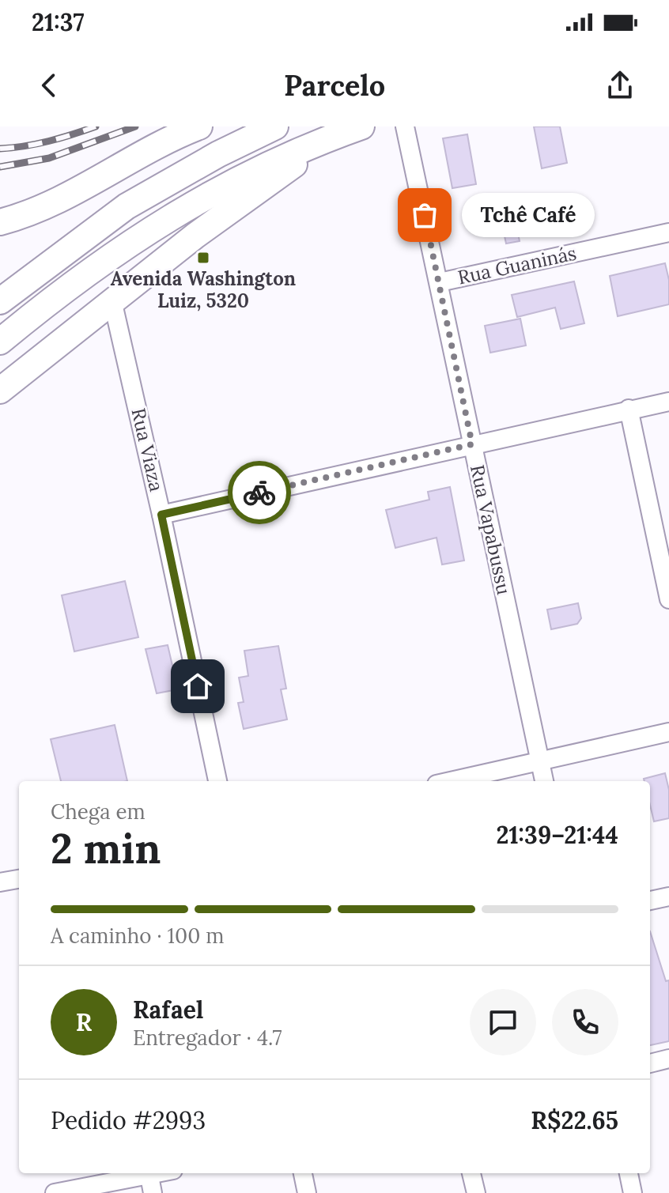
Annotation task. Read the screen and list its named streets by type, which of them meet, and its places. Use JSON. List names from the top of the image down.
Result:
{
  "streets": {
    "street": ["Rua Guaninás", "Rua Viaza", "Rua Vapabussu"]
  },
  "crossings": [
    ["Rua Guaninás", "Rua Vapabussu"]
  ],
  "places": {
    "other": ["Tchê Café"],
    "transit": ["Avenida Washington Luiz, 5320"]
  },
  "page": {
    "status": "21:37",
    "header": "Parcelo",
    "bubble": "Tchê Café",
    "heading": ["2 min", "Chega em", "21:39–21:44"],
    "panel": [
      "Rafael",
      "Entregador · 4.7",
      "Pedido #2993",
      "R$22.65"
    ],
    "bar": "A caminho · 100 m",
    "round": "R"
  }
}
